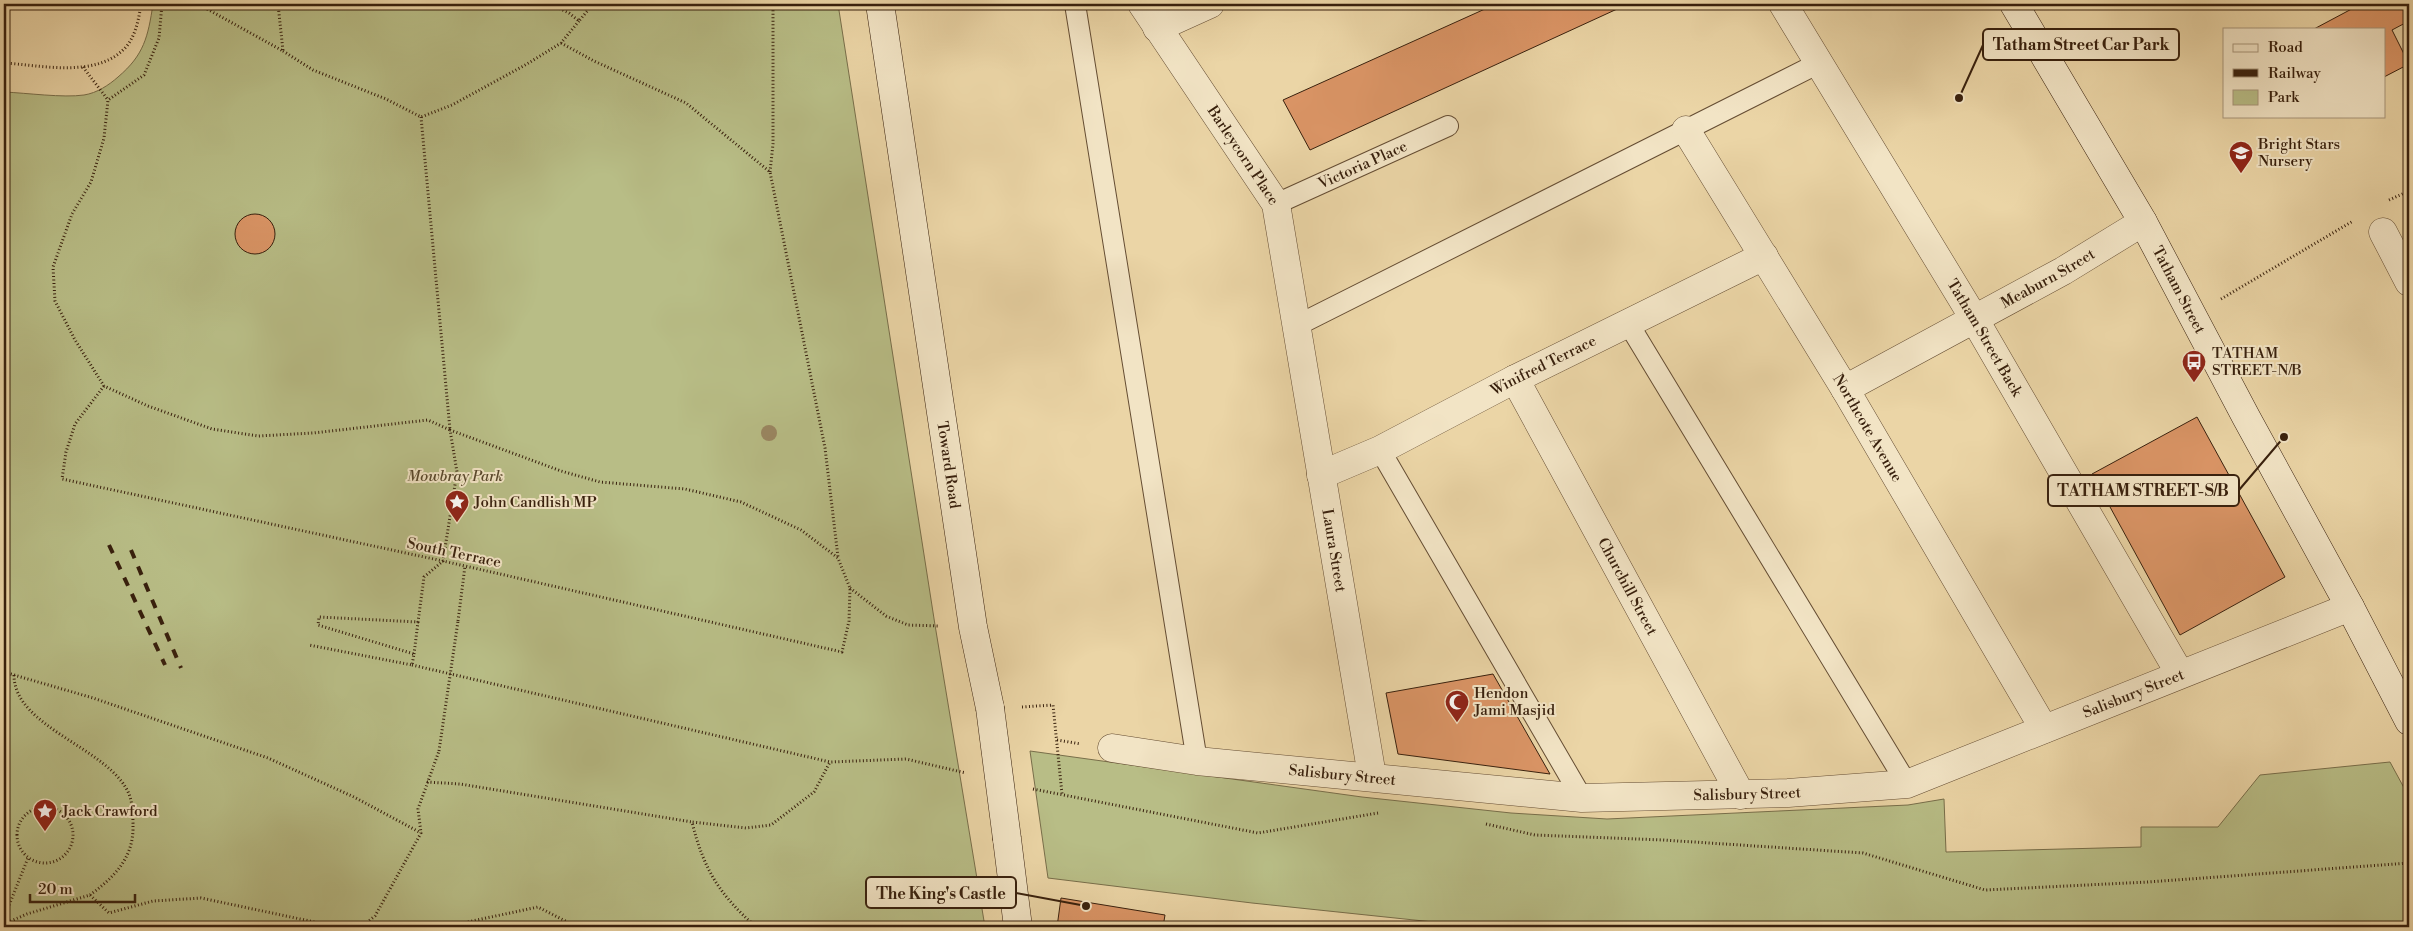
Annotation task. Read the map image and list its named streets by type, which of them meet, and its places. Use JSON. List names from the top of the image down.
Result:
{
  "streets": {
    "street": [
      "Barleycorn Place",
      "Meaburn Street",
      "Tatham Street",
      "Tatham Street Back",
      "Winifred Terrace",
      "Northcote Avenue",
      "Toward Road",
      "Laura Street",
      "Churchill Street",
      "Salisbury Street"
    ],
    "lane": ["Victoria Place"],
    "path": ["South Terrace"]
  },
  "crossings": [
    ["Barleycorn Place", "Victoria Place"],
    ["Barleycorn Place", "Laura Street"],
    ["Meaburn Street", "Tatham Street"],
    ["Meaburn Street", "Tatham Street Back"],
    ["Meaburn Street", "Northcote Avenue"],
    ["Tatham Street", "Salisbury Street"],
    ["Tatham Street Back", "Salisbury Street"],
    ["Winifred Terrace", "Northcote Avenue"],
    ["Winifred Terrace", "Laura Street"],
    ["Winifred Terrace", "Churchill Street"],
    ["Northcote Avenue", "Salisbury Street"],
    ["Laura Street", "Salisbury Street"],
    ["Churchill Street", "Salisbury Street"]
  ],
  "parks": ["Mowbray Park"],
  "places": {
    "other": ["Tatham Street Car Park", "TATHAM STREET-S/B", "The King's Castle"],
    "school or university": ["Bright Stars Nursery"],
    "bus stop": ["TATHAM STREET-N/B"],
    "place": ["John Candlish MP", "Jack Crawford"],
    "mosque": ["Hendon Jami Masjid"]
  },
  "legend": ["Road", "Railway", "Park"],
  "scale_bar": "20 m"
}
